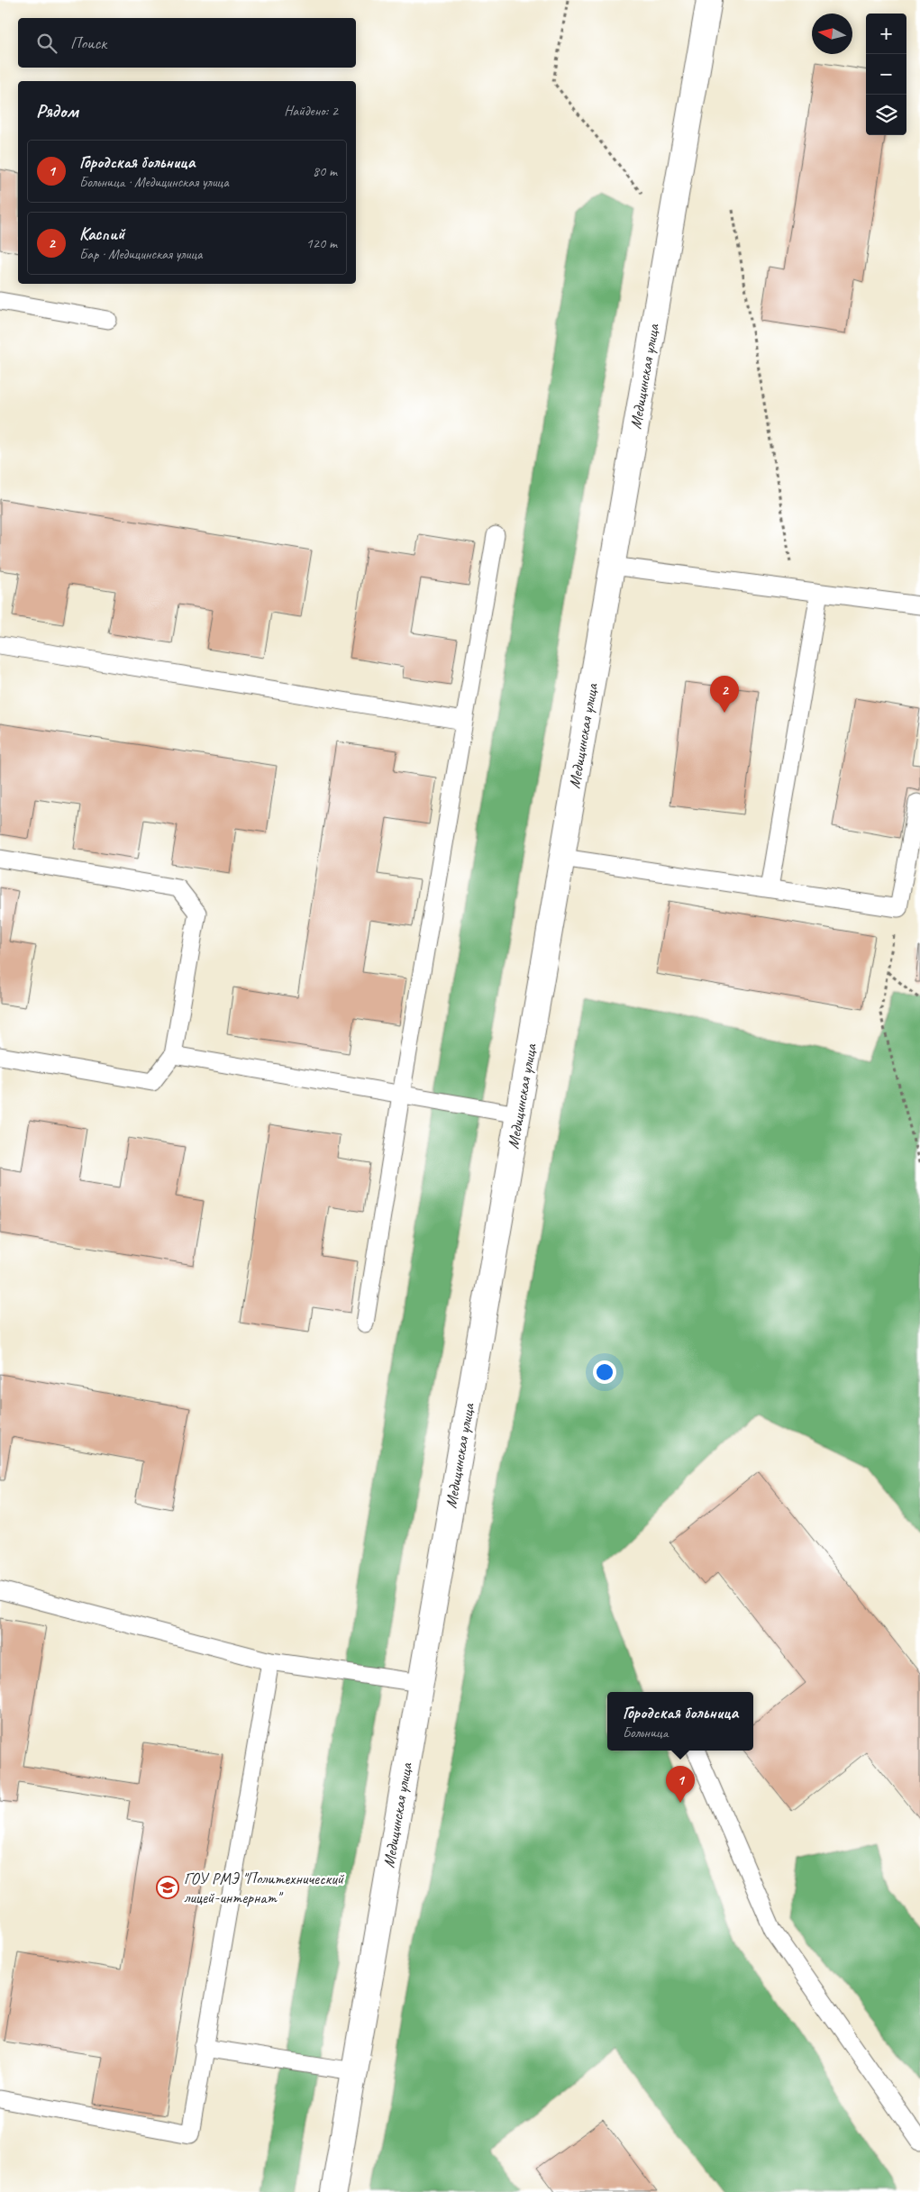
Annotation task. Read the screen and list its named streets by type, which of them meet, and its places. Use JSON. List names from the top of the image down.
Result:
{
  "streets": {
    "main road": ["Медицинская улица"]
  },
  "places": {
    "school or university": ["ГОУ РМЭ \"Политехнический лицей-интернат\""]
  },
  "north": "left",
  "page": {
    "map_buttons": ["+", "−"],
    "search": "Поиск",
    "heading": ["Рядом", "Найдено: 2"],
    "list": [
      {
        "mark": "1",
        "name": "Городская больница",
        "note": "Больница · Медицинская улица",
        "value": "80 m"
      },
      {
        "mark": "2",
        "name": "Каспий",
        "note": "Бар · Медицинская улица",
        "value": "120 m"
      }
    ],
    "pins": ["2", "1"],
    "popup": ["Городская больница", "Больница"]
  }
}
